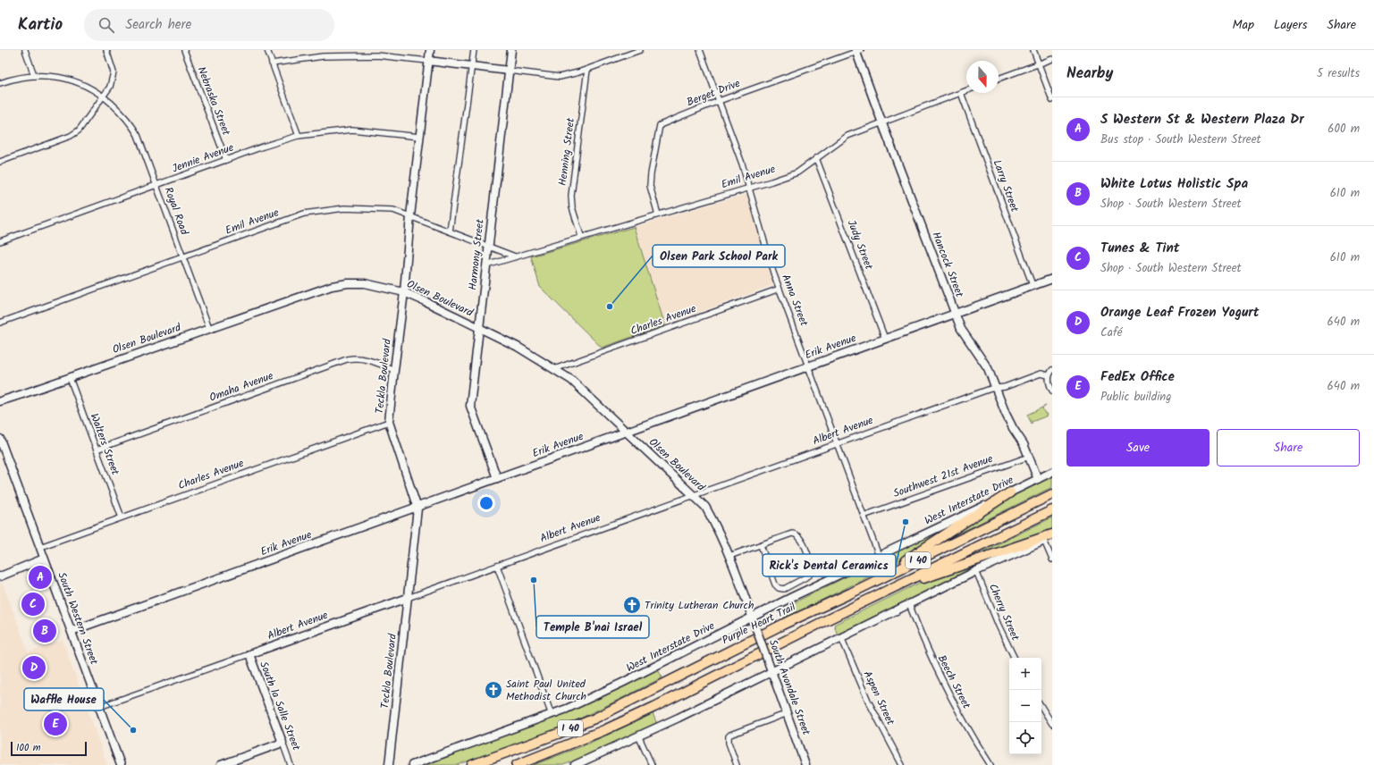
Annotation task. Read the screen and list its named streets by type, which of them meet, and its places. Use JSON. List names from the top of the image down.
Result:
{
  "streets": {
    "highway": ["I 40", "Purple Heart Trail"],
    "main road": [
      "Harmony Street",
      "Hancock Street",
      "Olsen Boulevard",
      "Erik Avenue",
      "Teckla Boulevard",
      "Albert Avenue",
      "West Interstate Drive",
      "South Western Street",
      "South Avondale Street",
      "South la Salle Street"
    ],
    "street": [
      "Berget Drive",
      "Nebraska Street",
      "Henning Street",
      "Jennie Avenue",
      "Emil Avenue",
      "Larry Street",
      "Royal Road",
      "Judy Street",
      "Anna Street",
      "Charles Avenue",
      "Omaha Avenue",
      "Walters Street",
      "Southwest 21st Avenue",
      "Cherry Street",
      "Beech Street",
      "Aspen Street"
    ]
  },
  "crossings": [
    ["Berget Drive", "Emil Avenue"],
    ["Berget Drive", "Hancock Street"],
    ["Berget Drive", "Anna Street"],
    ["Nebraska Street", "Jennie Avenue"],
    ["Henning Street", "Emil Avenue"],
    ["Jennie Avenue", "Royal Road"],
    ["Jennie Avenue", "Teckla Boulevard"],
    ["Emil Avenue", "Larry Street"],
    ["Emil Avenue", "Royal Road"],
    ["Emil Avenue", "Judy Street"],
    ["Emil Avenue", "Harmony Street"],
    ["Emil Avenue", "Hancock Street"],
    ["Emil Avenue", "Anna Street"],
    ["Emil Avenue", "Teckla Boulevard"],
    ["Larry Street", "Erik Avenue"],
    ["Royal Road", "Olsen Boulevard"],
    ["Judy Street", "Erik Avenue"],
    ["Harmony Street", "Olsen Boulevard"],
    ["Harmony Street", "Erik Avenue"],
    ["Hancock Street", "Erik Avenue"],
    ["Hancock Street", "Albert Avenue"],
    ["Hancock Street", "Southwest 21st Avenue"],
    ["Hancock Street", "West Interstate Drive"],
    ["Olsen Boulevard", "Charles Avenue"],
    ["Olsen Boulevard", "Erik Avenue"],
    ["Olsen Boulevard", "Teckla Boulevard"],
    ["Olsen Boulevard", "Albert Avenue"],
    ["Olsen Boulevard", "Walters Street"],
    ["Olsen Boulevard", "West Interstate Drive"],
    ["Olsen Boulevard", "South Avondale Street"],
    ["Anna Street", "Charles Avenue"],
    ["Anna Street", "Erik Avenue"],
    ["Anna Street", "Albert Avenue"],
    ["Anna Street", "Southwest 21st Avenue"],
    ["Anna Street", "West Interstate Drive"],
    ["Charles Avenue", "Teckla Boulevard"],
    ["Charles Avenue", "Walters Street"],
    ["Charles Avenue", "South Western Street"],
    ["Erik Avenue", "Teckla Boulevard"],
    ["Erik Avenue", "South Western Street"],
    ["Teckla Boulevard", "Omaha Avenue"],
    ["Teckla Boulevard", "Albert Avenue"],
    ["Omaha Avenue", "Walters Street"],
    ["Albert Avenue", "South Western Street"],
    ["Albert Avenue", "South la Salle Street"],
    ["West Interstate Drive", "South Avondale Street"]
  ],
  "places": {
    "other": [
      "Olsen Park School Park",
      "Rick's Dental Ceramics",
      "Temple B'nai Israel",
      "Waffle House"
    ],
    "church": ["Trinity Lutheran Church", "Saint Paul United Methodist Church"]
  },
  "scale_bar": "100 m",
  "north": "bottom",
  "page": {
    "header": "Kartio",
    "search": "Search here",
    "nav": ["Map", "Layers", "Share"],
    "heading": ["Nearby", "5 results"],
    "list": [
      {
        "mark": "A",
        "name": "S Western St & Western Plaza Dr",
        "note": "Bus stop · South Western Street",
        "value": "600 m"
      },
      {
        "mark": "B",
        "name": "White Lotus Holistic Spa",
        "note": "Shop · South Western Street",
        "value": "610 m"
      },
      {
        "mark": "C",
        "name": "Tunes & Tint",
        "note": "Shop · South Western Street",
        "value": "610 m"
      },
      {
        "mark": "D",
        "name": "Orange Leaf Frozen Yogurt",
        "note": "Café",
        "value": "640 m"
      },
      {
        "mark": "E",
        "name": "FedEx Office",
        "note": "Public building",
        "value": "640 m"
      }
    ],
    "buttons": ["Save", "Share"],
    "pins": [
      "A",
      "C",
      "B",
      "D",
      "E"
    ],
    "map_buttons": ["+", "−"],
    "scale": "100 m"
  }
}
